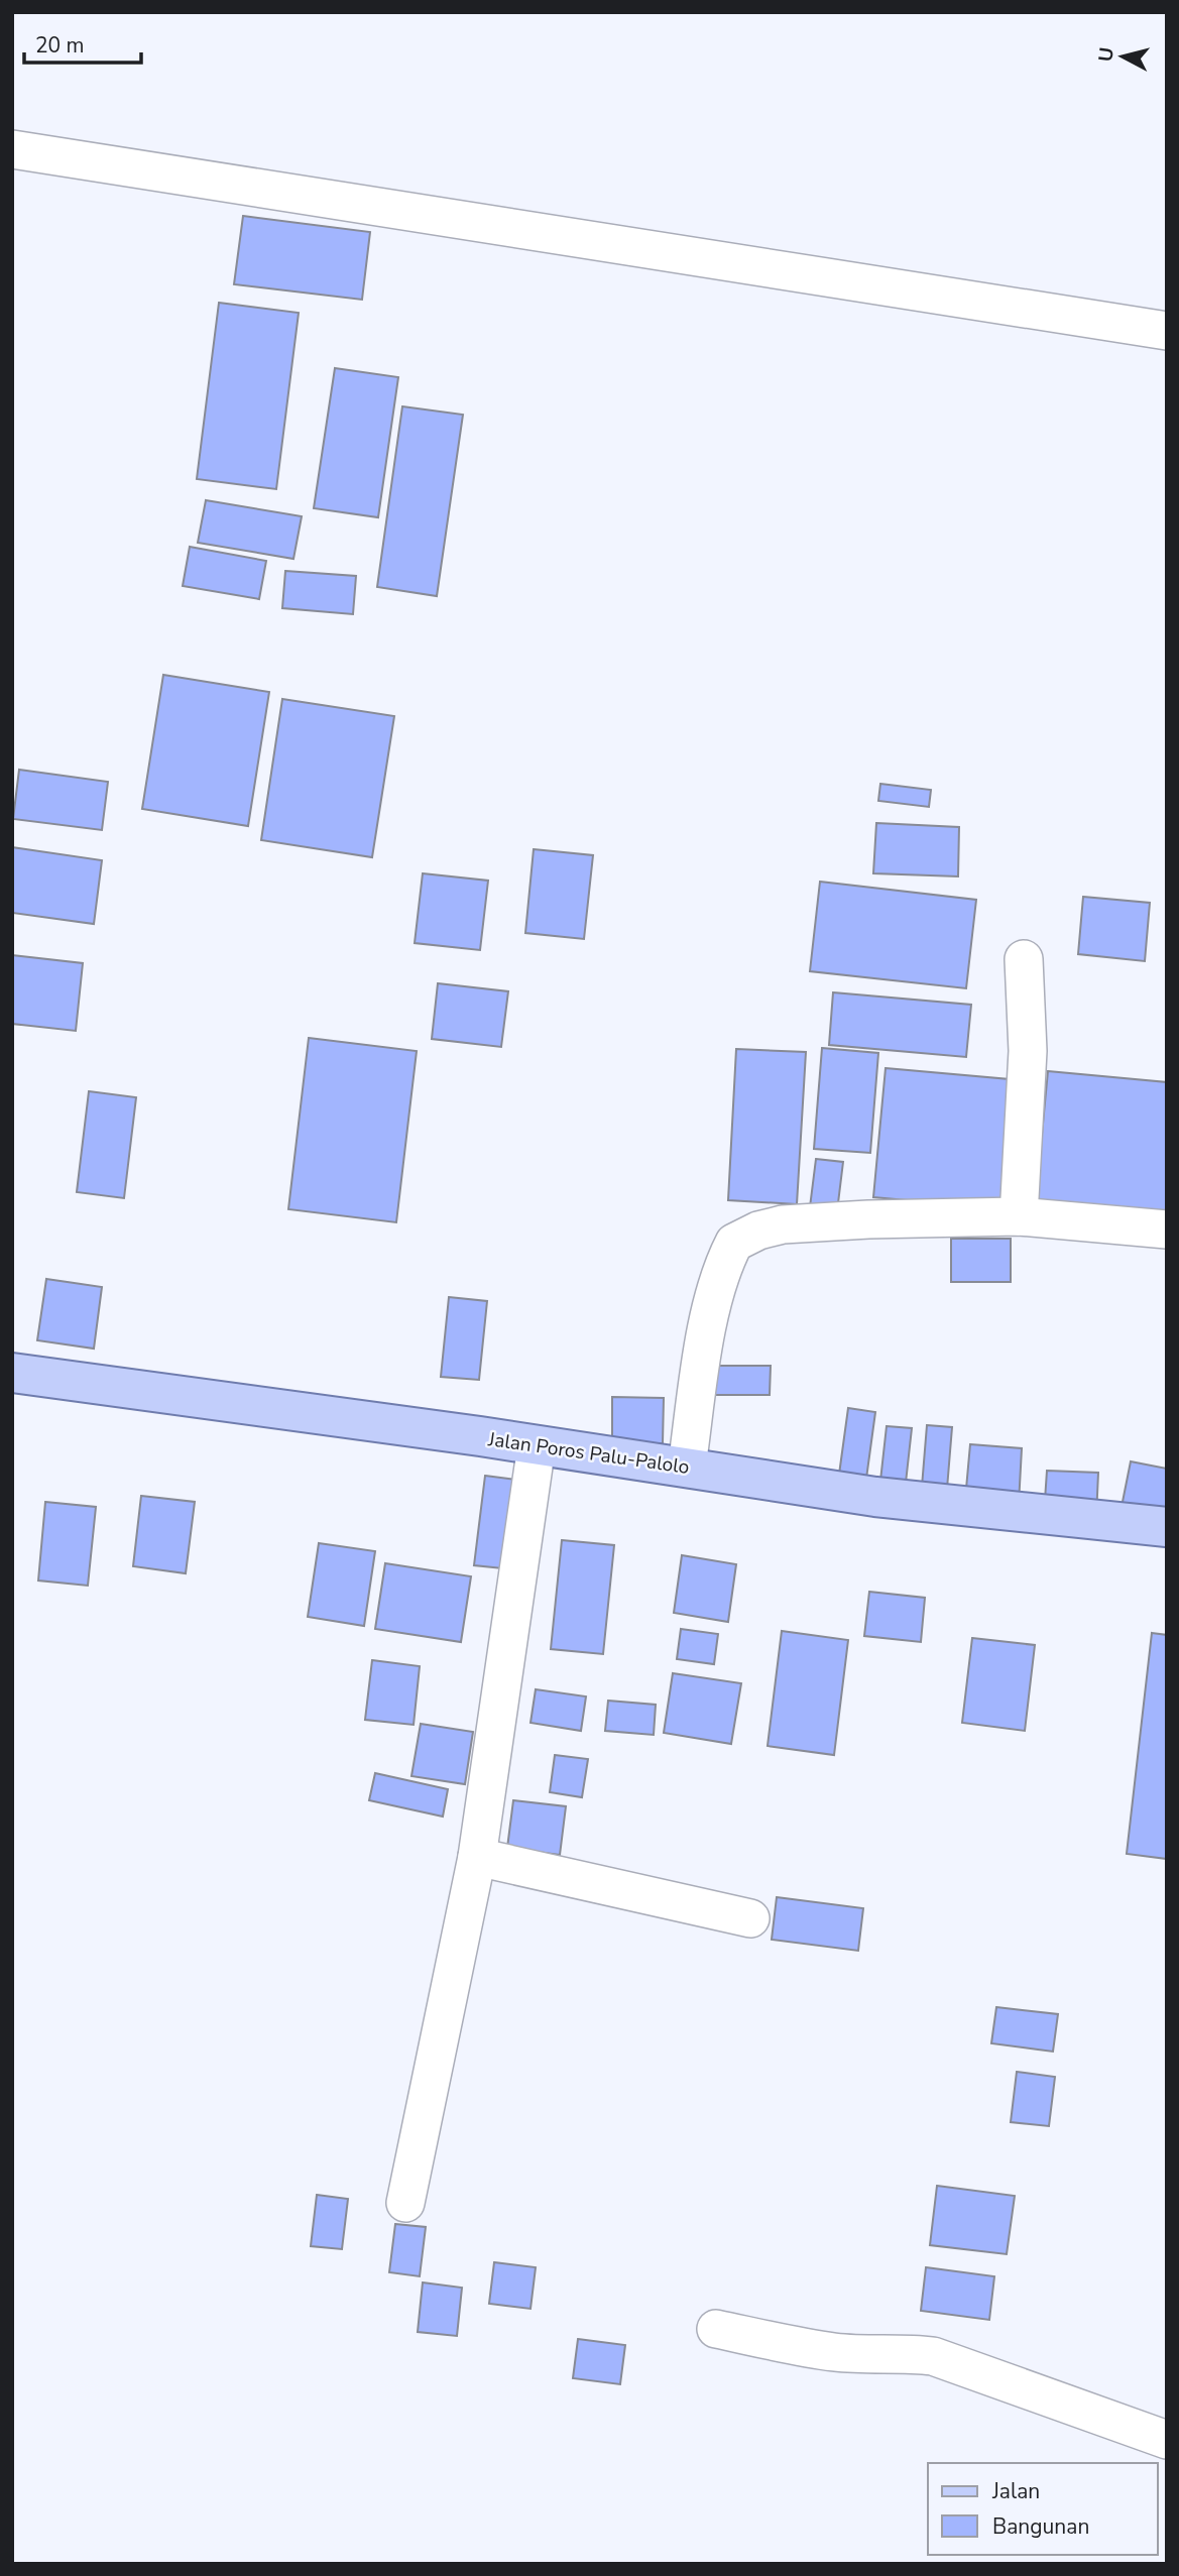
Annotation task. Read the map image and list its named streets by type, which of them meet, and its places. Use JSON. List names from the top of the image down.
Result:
{
  "streets": {
    "main road": ["Jalan Poros Palu-Palolo"]
  },
  "legend": ["Jalan", "Bangunan"],
  "scale_bar": "20 m",
  "north": "left"
}
